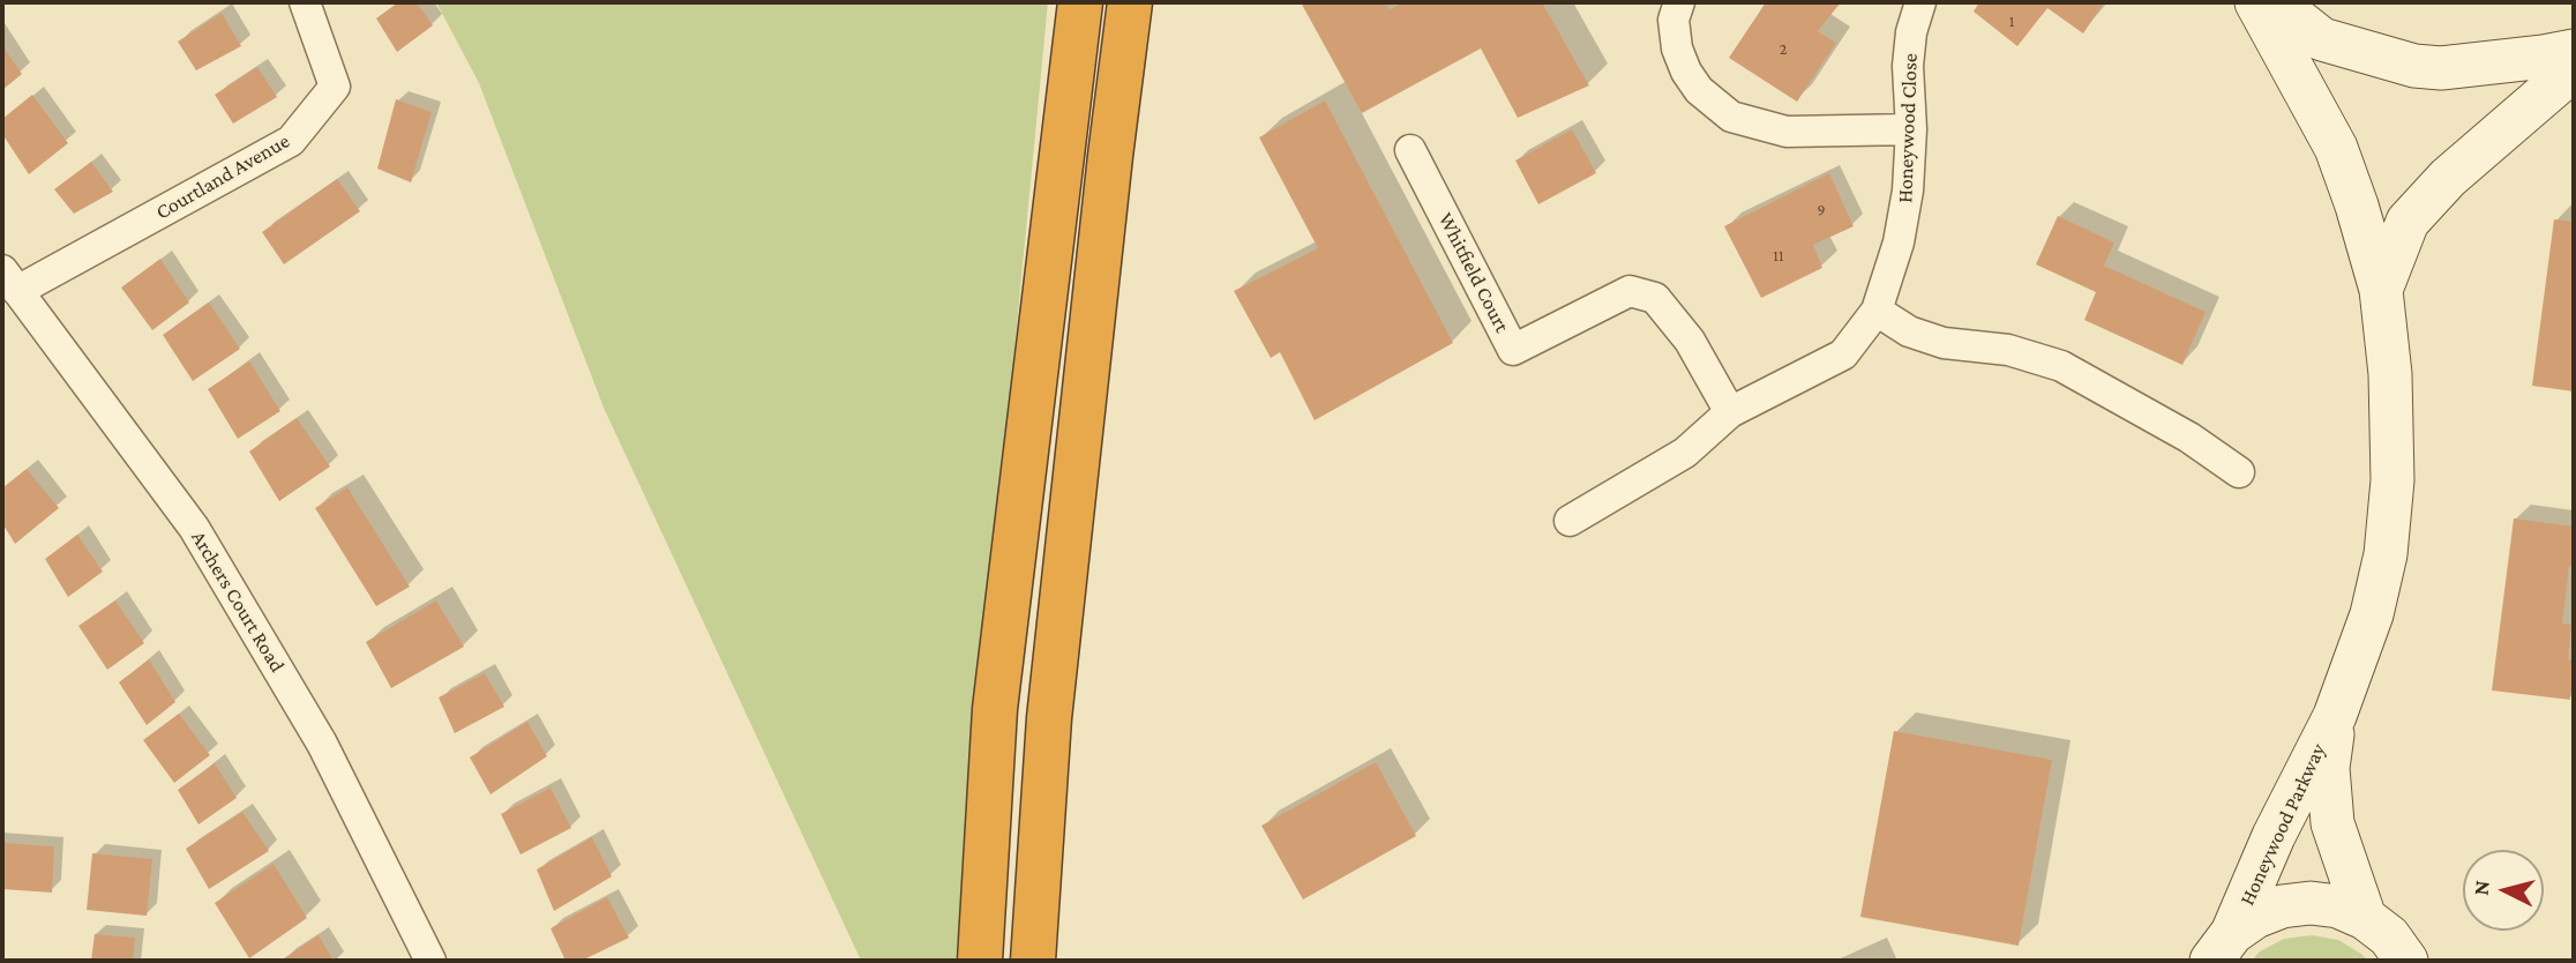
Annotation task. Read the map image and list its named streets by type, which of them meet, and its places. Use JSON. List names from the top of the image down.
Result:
{
  "streets": {
    "street": [
      "Honeywood Close",
      "Courtland Avenue",
      "Whitfield Court",
      "Archers Court Road",
      "Honeywood Parkway"
    ]
  },
  "crossings": [
    ["Honeywood Close", "Whitfield Court"],
    ["Courtland Avenue", "Archers Court Road"]
  ],
  "house_numbers": [
    "1",
    "2",
    "9",
    "11"
  ],
  "north": "left"
}
